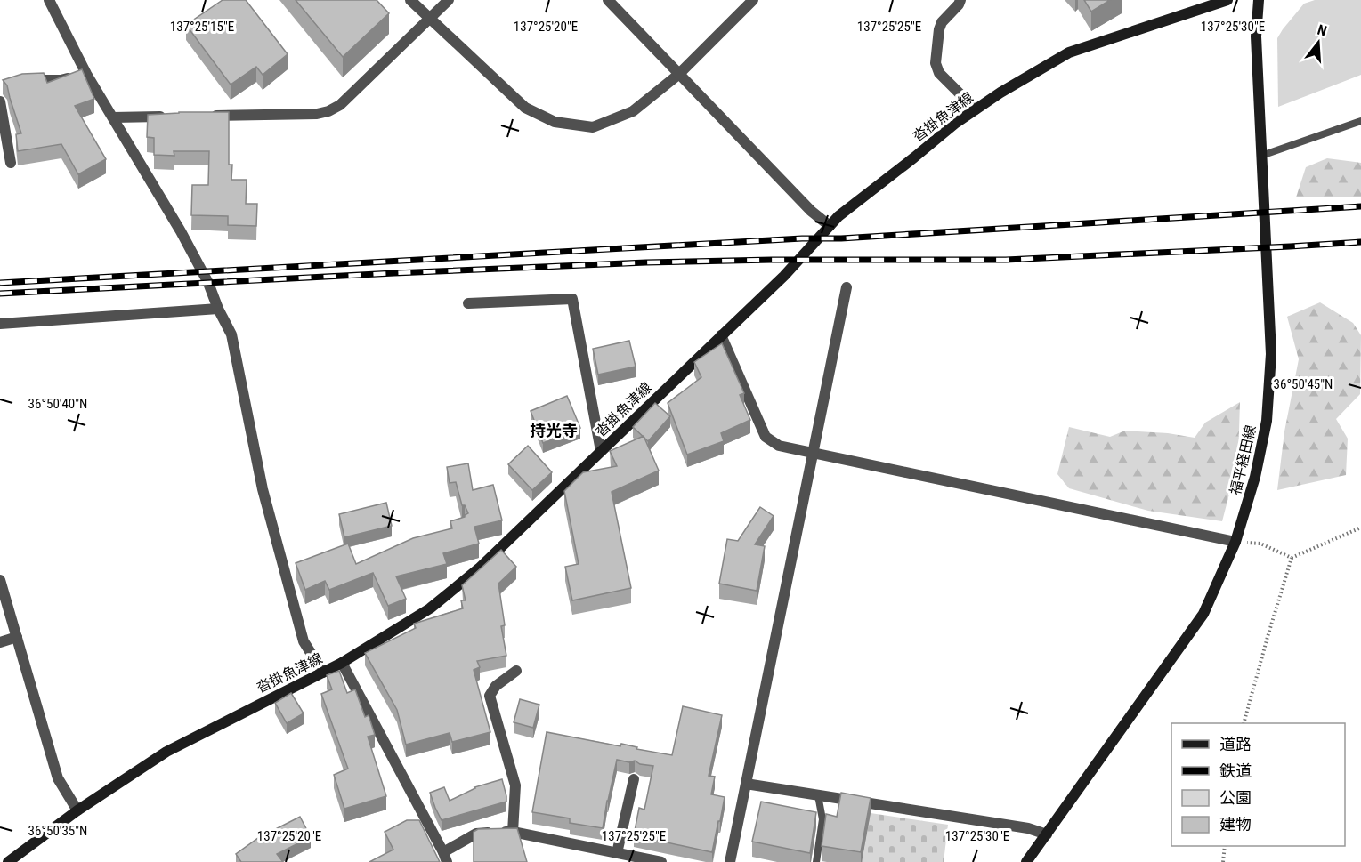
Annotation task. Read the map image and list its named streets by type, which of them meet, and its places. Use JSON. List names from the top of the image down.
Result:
{
  "streets": {
    "main road": ["沓掛魚津線", "福平経田線"]
  },
  "districts": ["持光寺"],
  "legend": [
    "道路",
    "鉄道",
    "公園",
    "建物"
  ],
  "north": "top",
  "coordinates": [
    "137°25'15\"E",
    "137°25'20\"E",
    "137°25'25\"E",
    "137°25'30\"E",
    "36°50'45\"N",
    "36°50'40\"N",
    "36°50'35\"N"
  ]
}
